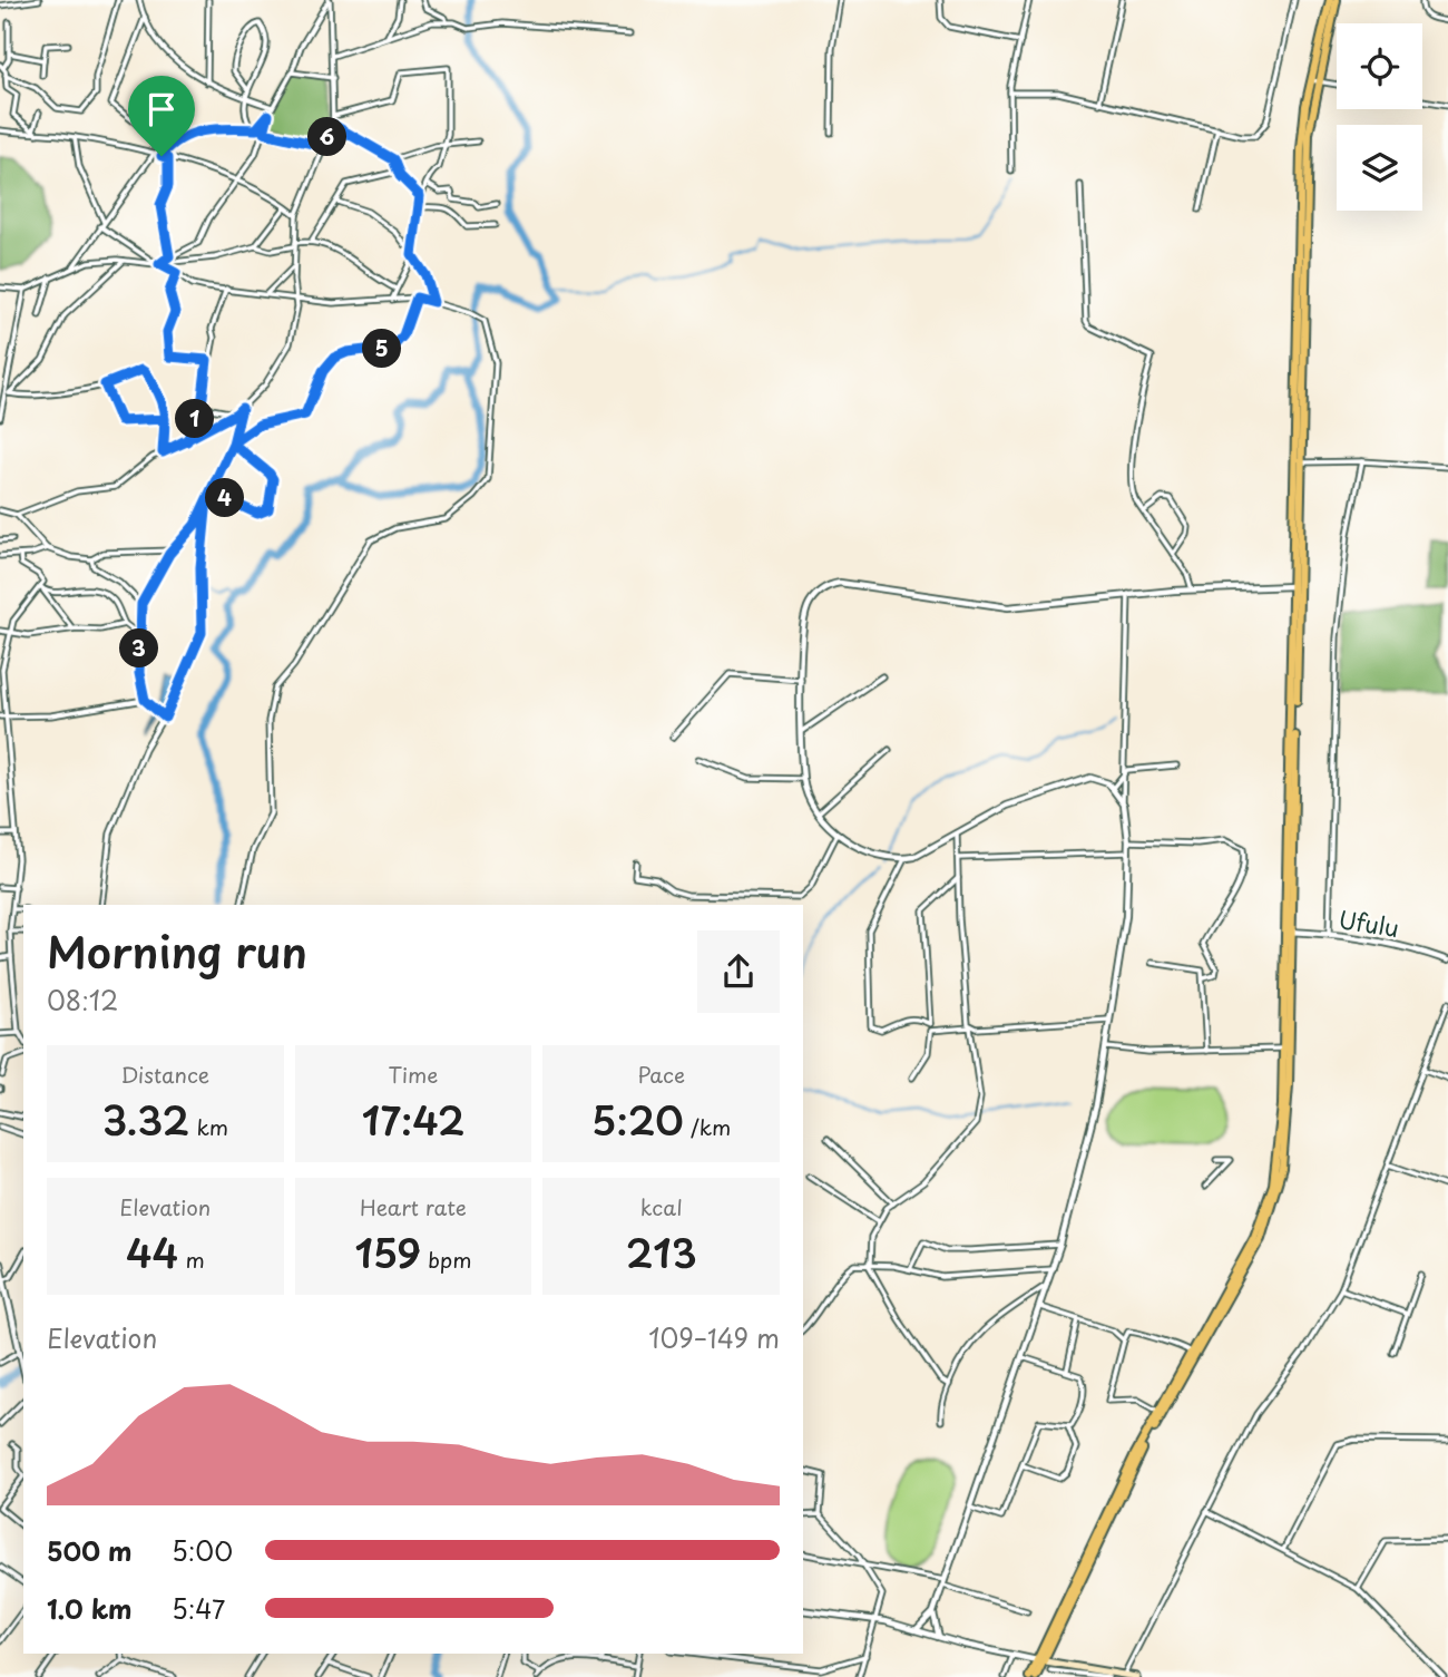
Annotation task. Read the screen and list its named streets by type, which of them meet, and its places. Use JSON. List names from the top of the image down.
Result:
{
  "streets": {
    "street": ["Ufulu"]
  },
  "page": {
    "pins": [
      "6",
      "5",
      "1",
      "4",
      "3"
    ],
    "heading": ["Morning run", "08:12"],
    "stats": [
      ["Distance", "3.32 km"],
      ["Time", "17:42"],
      ["Pace", "5:20 /km"],
      ["Elevation", "44 m"],
      ["Heart rate", "159 bpm"],
      ["kcal", "213"]
    ],
    "chart": ["Elevation", "109–149 m"],
    "list": [
      {
        "name": "500 m",
        "note": "5:00"
      },
      {
        "name": "1.0 km",
        "note": "5:47"
      }
    ]
  }
}
